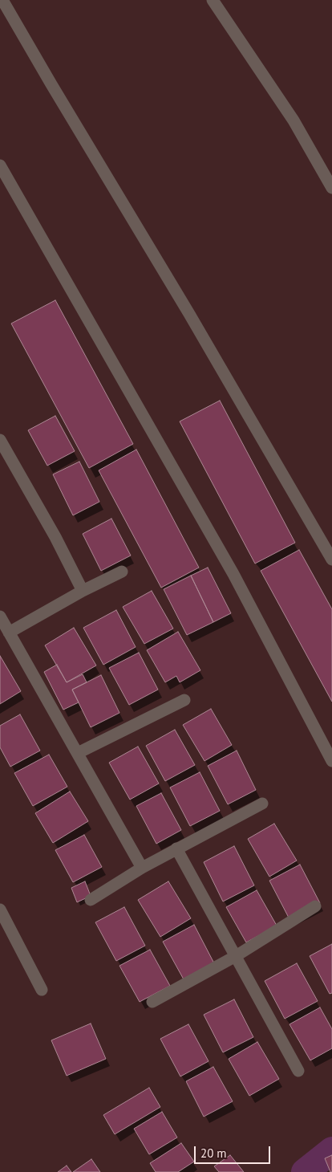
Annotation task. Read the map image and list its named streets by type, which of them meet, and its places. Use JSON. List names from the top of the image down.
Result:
{
  "scale_bar": "20 m"
}
